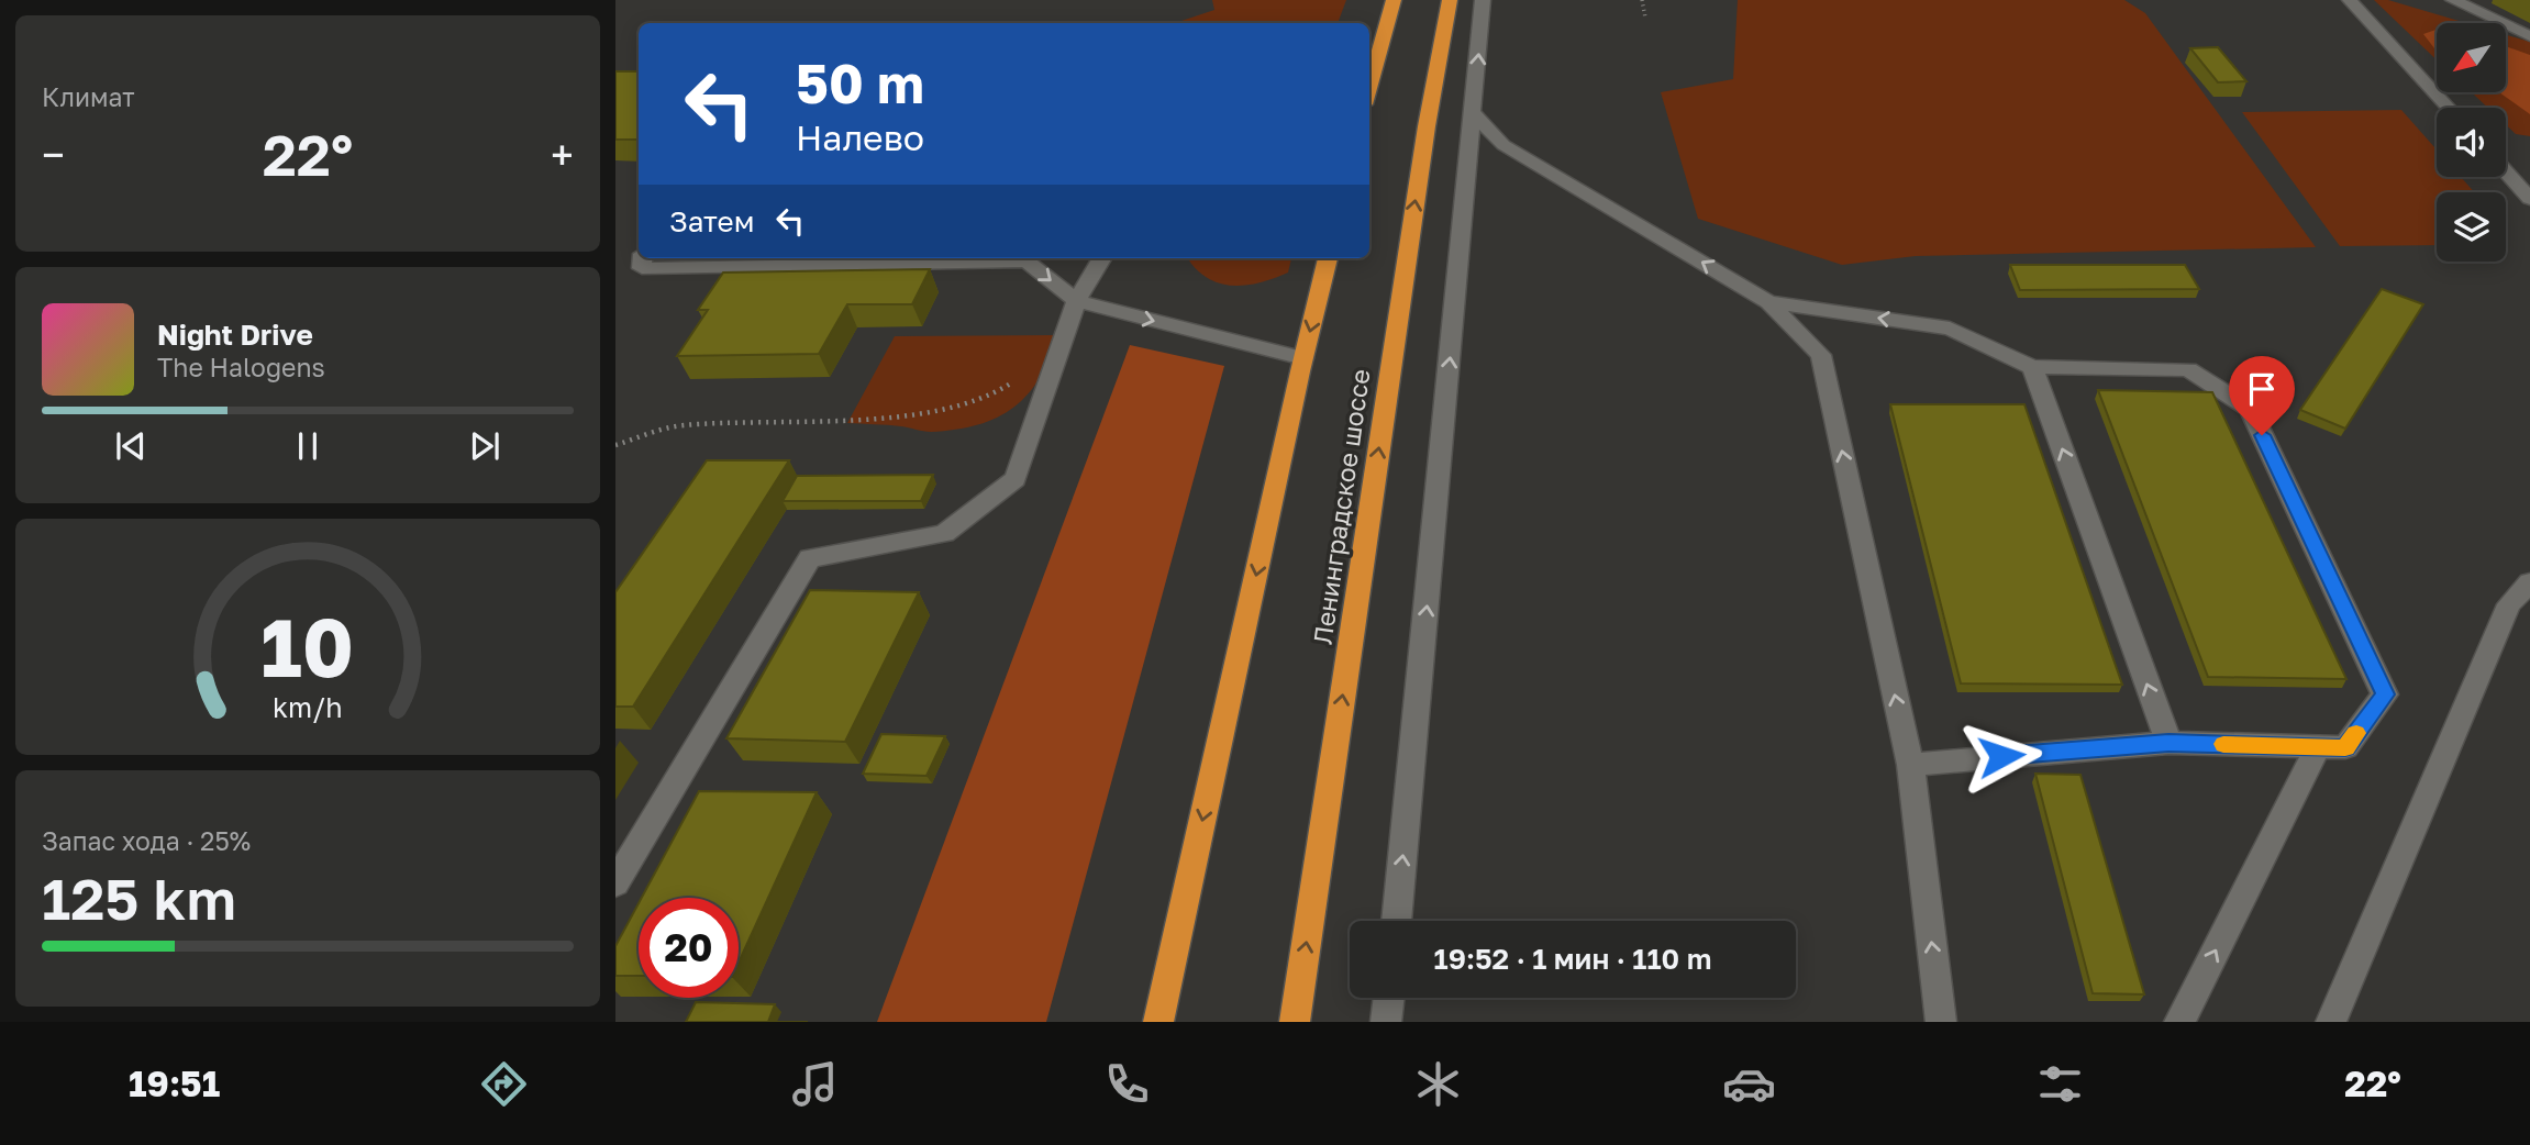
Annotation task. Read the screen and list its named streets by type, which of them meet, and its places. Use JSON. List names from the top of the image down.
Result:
{
  "streets": {
    "highway": ["Ленинградское шоссе"]
  },
  "north": "bottom left",
  "page": {
    "tile": [
      "Климат",
      ["Запас хода · 25%", "125 km"]
    ],
    "turn": ["50 m", "Налево"],
    "heat": ["−", "22°", "+"],
    "then": "Затем",
    "song": ["Night Drive", "The Halogens"],
    "limit": "20",
    "trip": "19:52 · 1 мин · 110 m",
    "tabs": ["19:51", "22°"],
    "gauge": ["10", "km/h"]
  }
}
